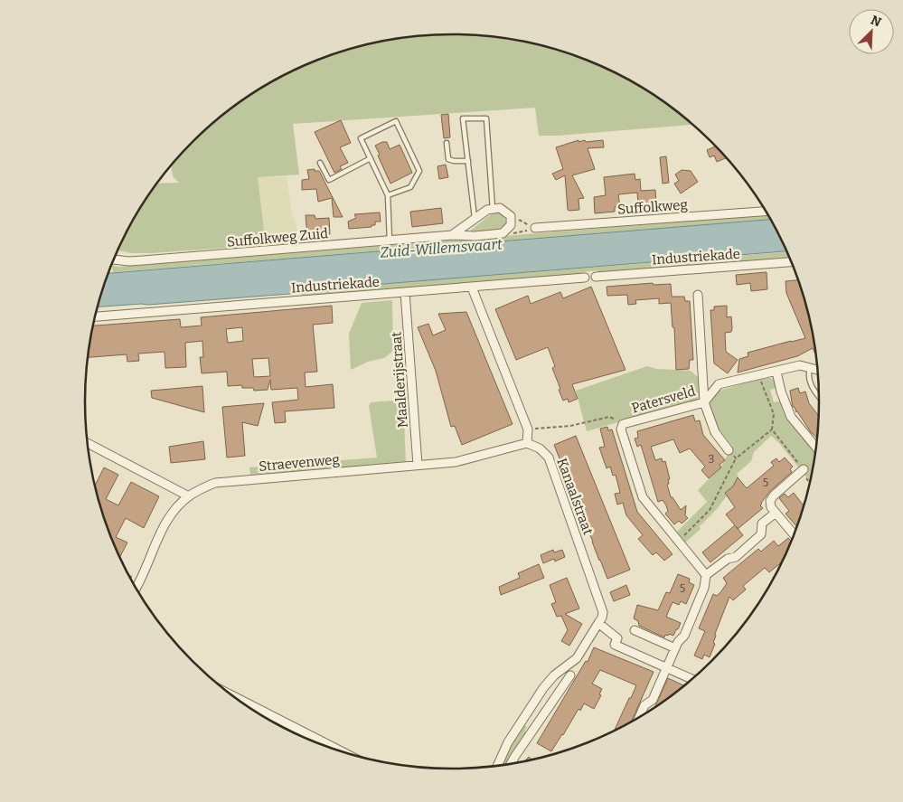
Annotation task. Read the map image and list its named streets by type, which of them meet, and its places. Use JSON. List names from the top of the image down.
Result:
{
  "streets": {
    "street": [
      "Suffolkweg",
      "Suffolkweg Zuid",
      "Industriekade",
      "Maalderijstraat",
      "Patersveld",
      "Straevenweg",
      "Kanaalstraat"
    ]
  },
  "crossings": [
    ["Industriekade", "Maalderijstraat"],
    ["Maalderijstraat", "Straevenweg"],
    ["Straevenweg", "Kanaalstraat"]
  ],
  "water": ["Zuid-Willemsvaart"],
  "house_numbers": ["3", "5", "5"],
  "north": "top right"
}
